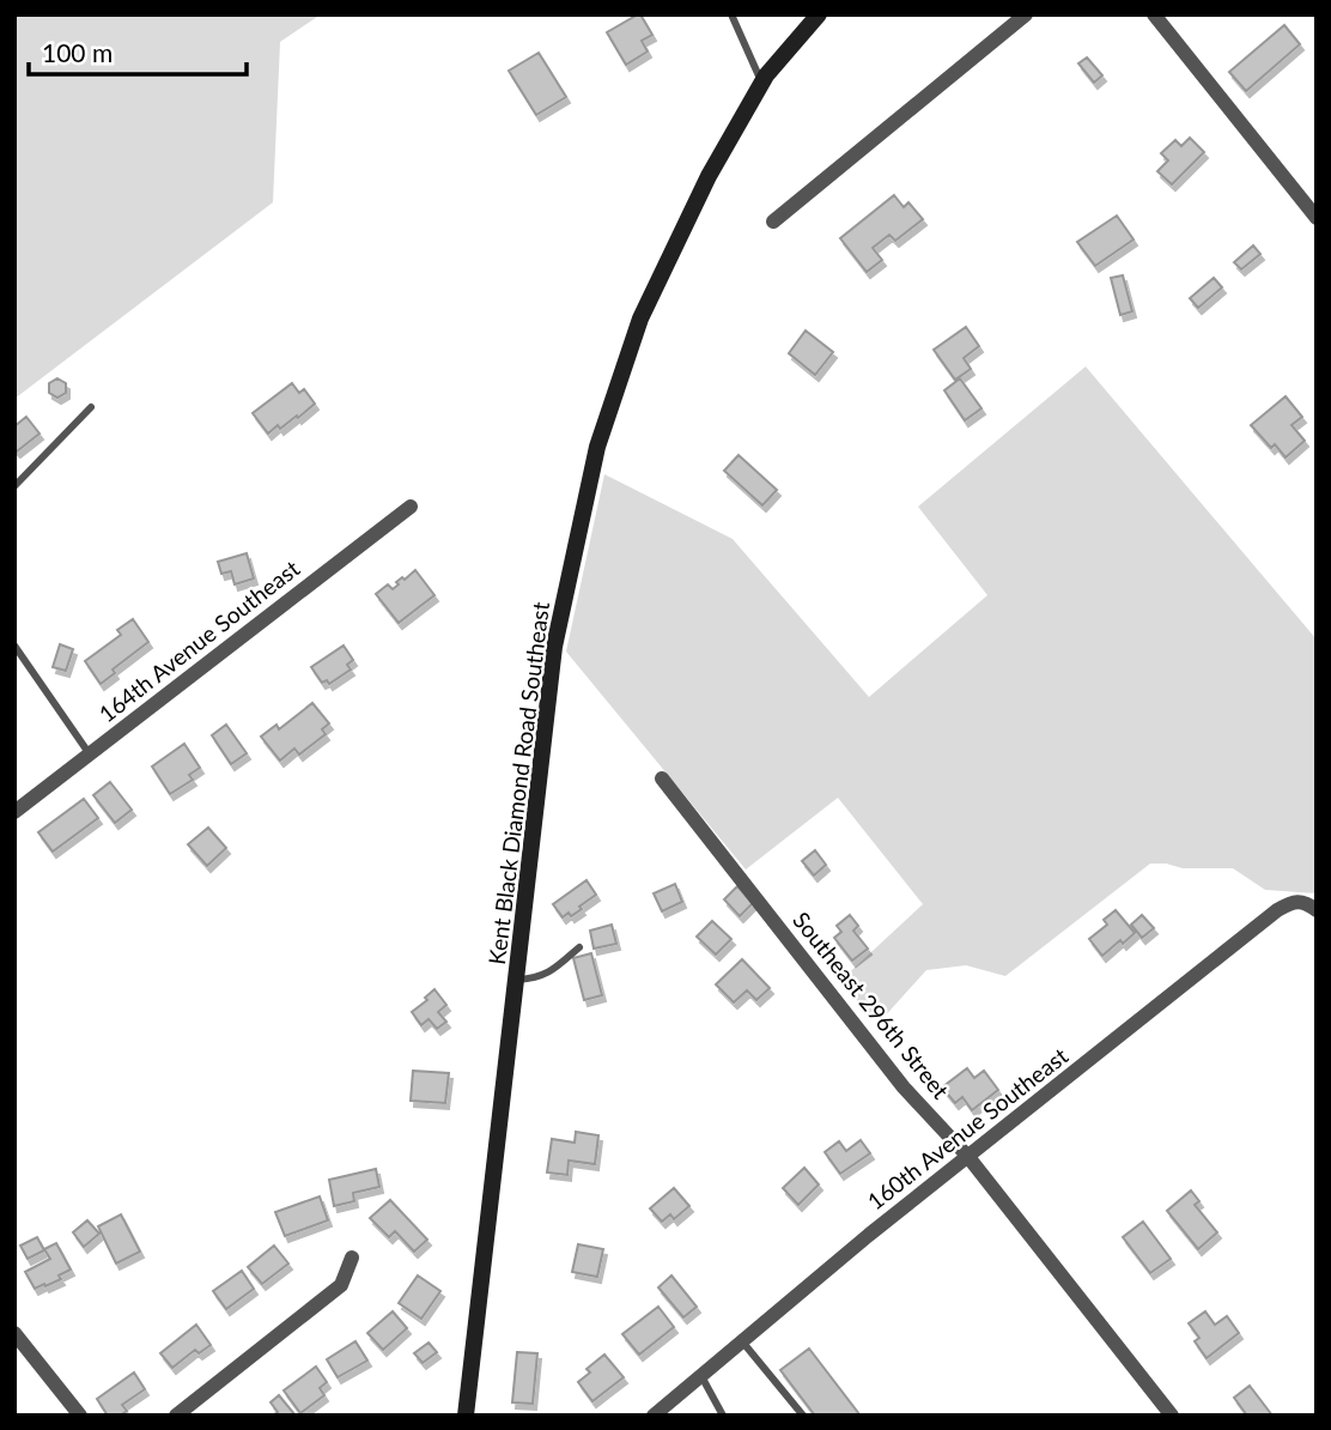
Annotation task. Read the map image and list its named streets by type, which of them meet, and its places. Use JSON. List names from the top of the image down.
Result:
{
  "streets": {
    "street": [
      "164th Avenue Southeast",
      "Kent Black Diamond Road Southeast",
      "Southeast 296th Street",
      "160th Avenue Southeast"
    ]
  },
  "crossings": [
    ["Southeast 296th Street", "160th Avenue Southeast"]
  ],
  "scale_bar": "100 m"
}
